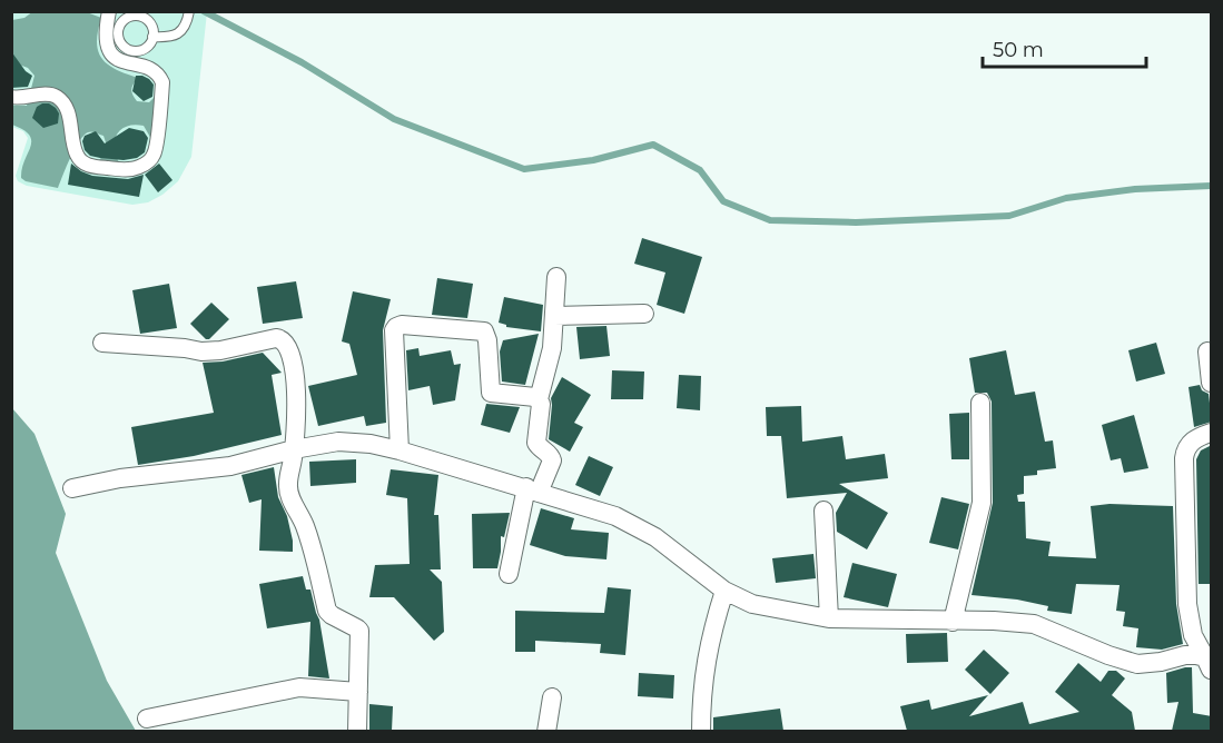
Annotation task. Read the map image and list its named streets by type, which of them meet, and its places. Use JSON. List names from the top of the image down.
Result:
{
  "scale_bar": "50 m"
}
